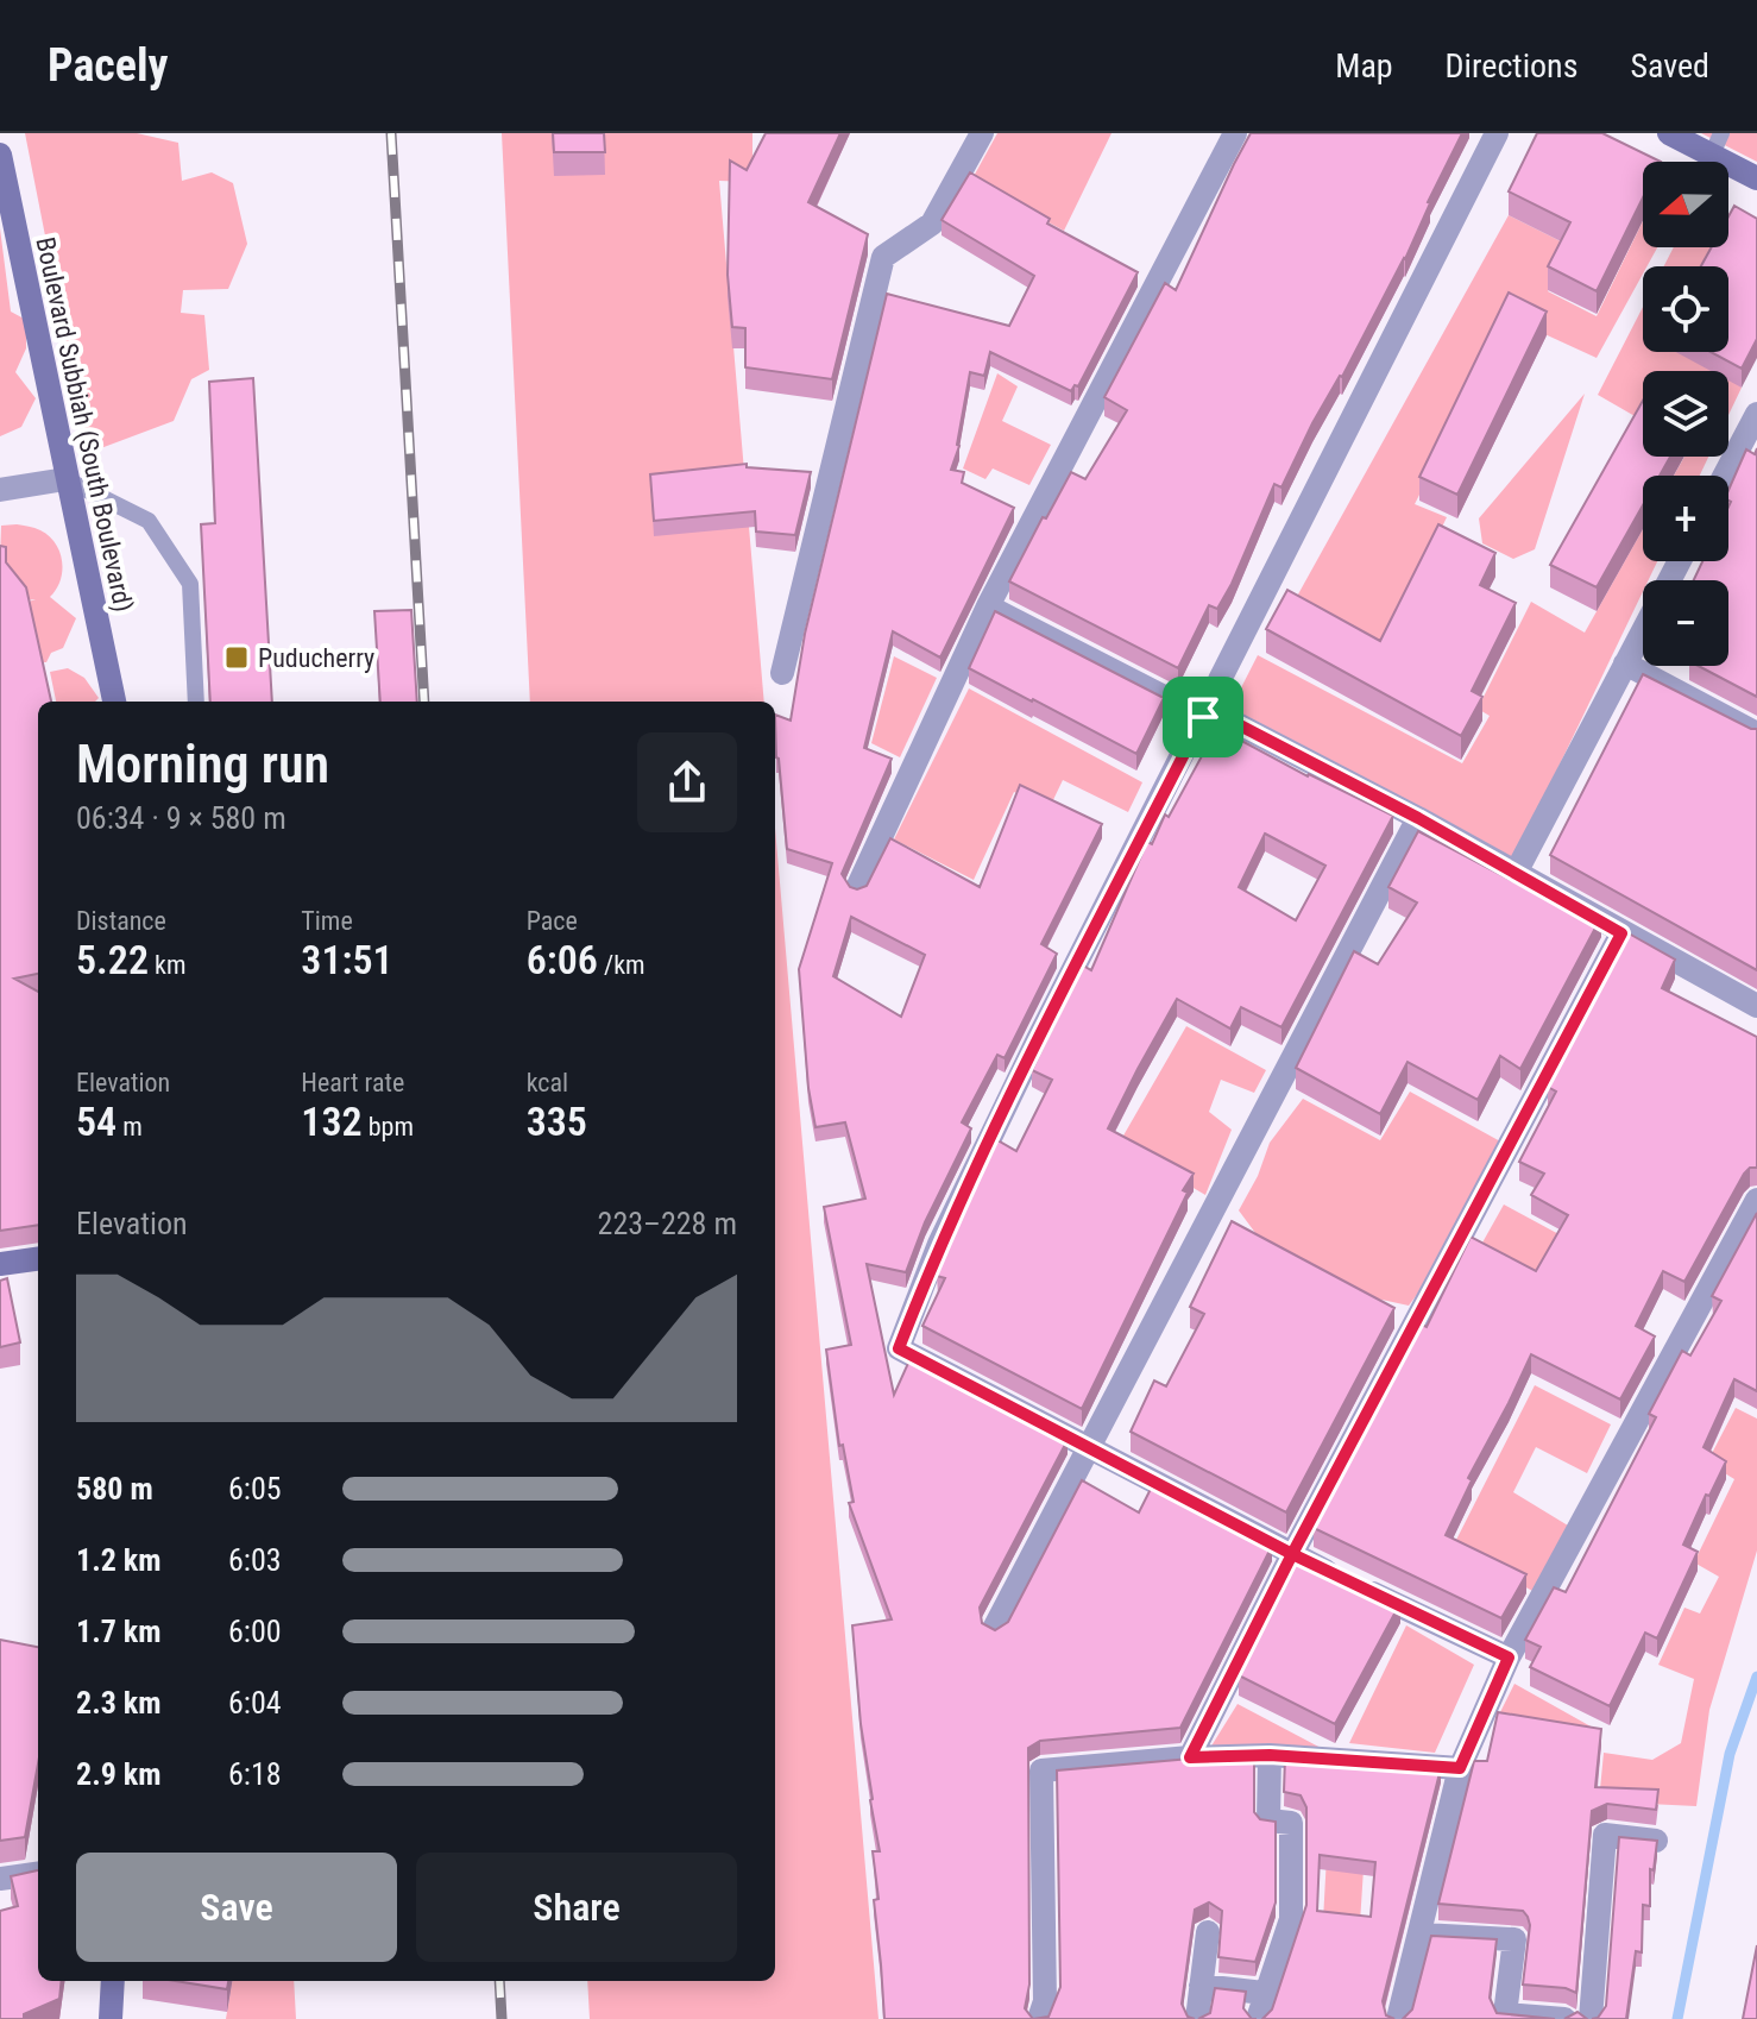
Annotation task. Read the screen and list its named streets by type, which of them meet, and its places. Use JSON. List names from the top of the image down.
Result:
{
  "streets": {
    "main road": ["Boulevard Subbiah (South Boulevard)"]
  },
  "places": {
    "transit": ["Puducherry"]
  },
  "north": "left",
  "page": {
    "header": "Pacely",
    "nav": ["Map", "Directions", "Saved"],
    "map_buttons": ["+", "−"],
    "heading": ["Morning run", "06:34 · 9 × 580 m"],
    "stats": [
      ["Distance", "5.22 km"],
      ["Time", "31:51"],
      ["Pace", "6:06 /km"],
      ["Elevation", "54 m"],
      ["Heart rate", "132 bpm"],
      ["kcal", "335"]
    ],
    "chart": ["Elevation", "223–228 m"],
    "list": [
      {
        "name": "580 m",
        "note": "6:05"
      },
      {
        "name": "1.2 km",
        "note": "6:03"
      },
      {
        "name": "1.7 km",
        "note": "6:00"
      },
      {
        "name": "2.3 km",
        "note": "6:04"
      },
      {
        "name": "2.9 km",
        "note": "6:18"
      }
    ],
    "buttons": ["Save", "Share"]
  }
}
